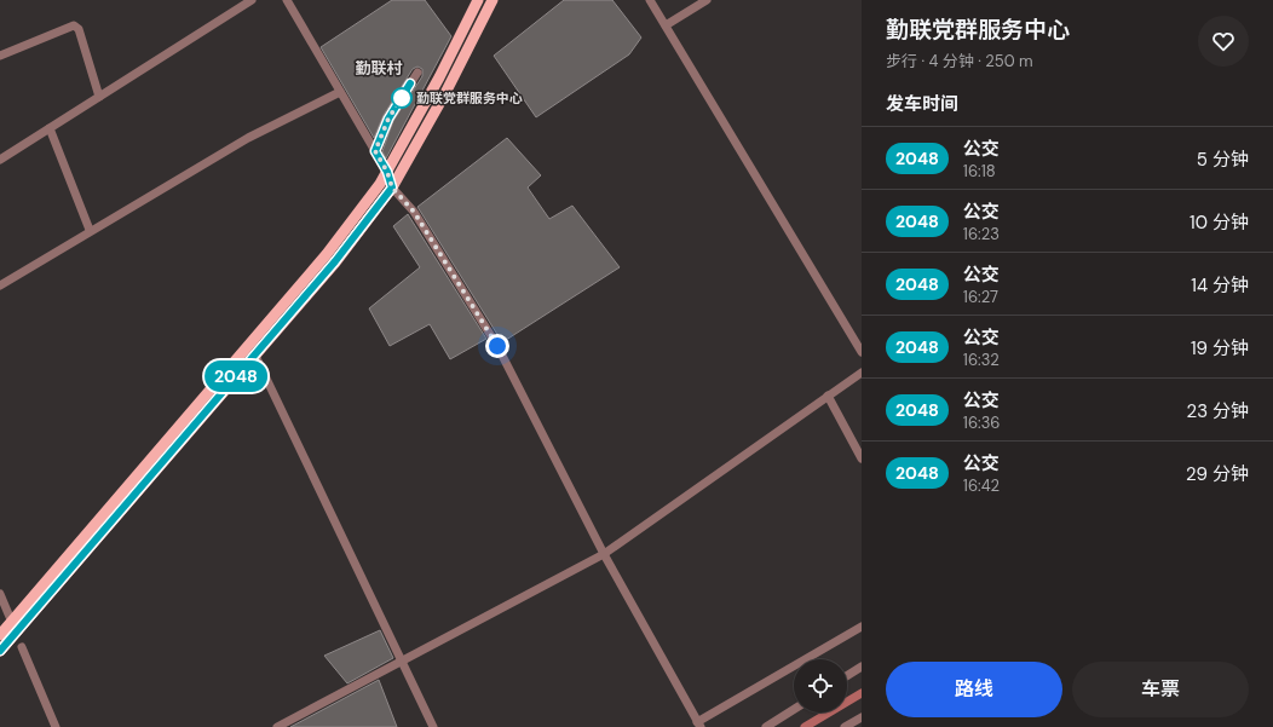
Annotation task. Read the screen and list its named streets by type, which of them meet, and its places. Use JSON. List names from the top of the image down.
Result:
{
  "districts": ["勤联村"],
  "places": ["勤联党群服务中心"],
  "lines": ["bus line 2048"],
  "page": {
    "on_map": "2048",
    "heading": [
      ["勤联党群服务中心", "步行 · 4 分钟 · 250 m"],
      "发车时间"
    ],
    "list": [
      {
        "mark": "2048",
        "name": "公交",
        "note": "16:18",
        "value": "5 分钟"
      },
      {
        "mark": "2048",
        "name": "公交",
        "note": "16:23",
        "value": "10 分钟"
      },
      {
        "mark": "2048",
        "name": "公交",
        "note": "16:27",
        "value": "14 分钟"
      },
      {
        "mark": "2048",
        "name": "公交",
        "note": "16:32",
        "value": "19 分钟"
      },
      {
        "mark": "2048",
        "name": "公交",
        "note": "16:36",
        "value": "23 分钟"
      },
      {
        "mark": "2048",
        "name": "公交",
        "note": "16:42",
        "value": "29 分钟"
      }
    ],
    "buttons": ["路线", "车票"]
  }
}
